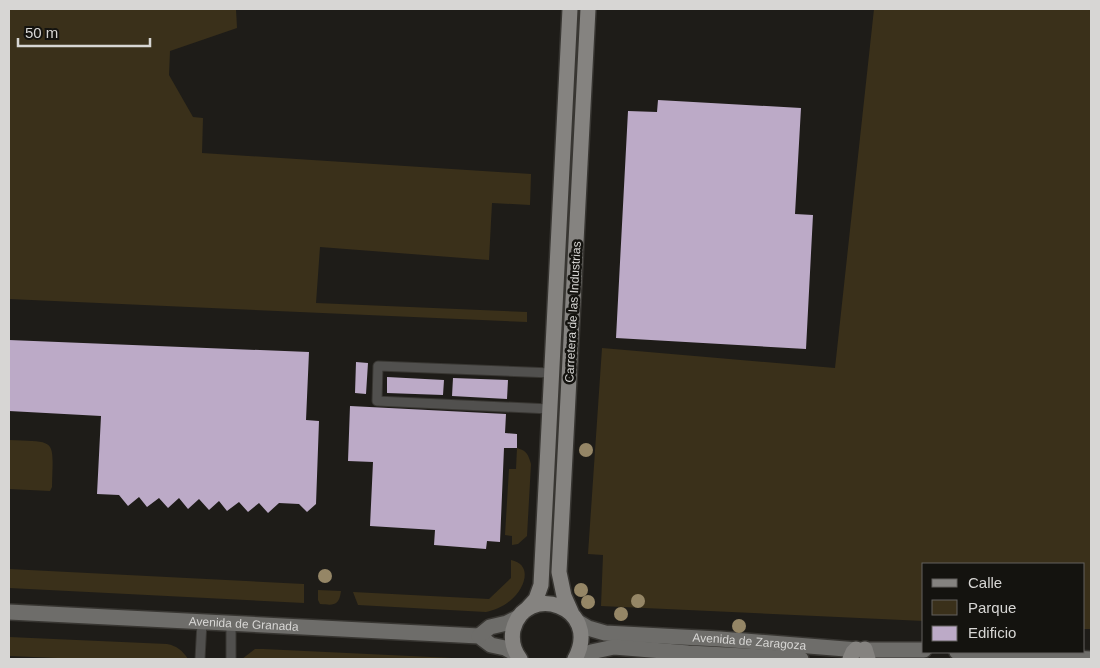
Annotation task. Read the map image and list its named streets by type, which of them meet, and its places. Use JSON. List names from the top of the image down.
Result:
{
  "streets": {
    "main road": ["Carretera de las Industrias"],
    "street": ["Avenida de Granada", "Avenida de Zaragoza"]
  },
  "crossings": [
    ["Carretera de las Industrias", "Avenida de Granada"],
    ["Carretera de las Industrias", "Avenida de Zaragoza"]
  ],
  "legend": ["Calle", "Parque", "Edificio"],
  "scale_bar": "50 m"
}
